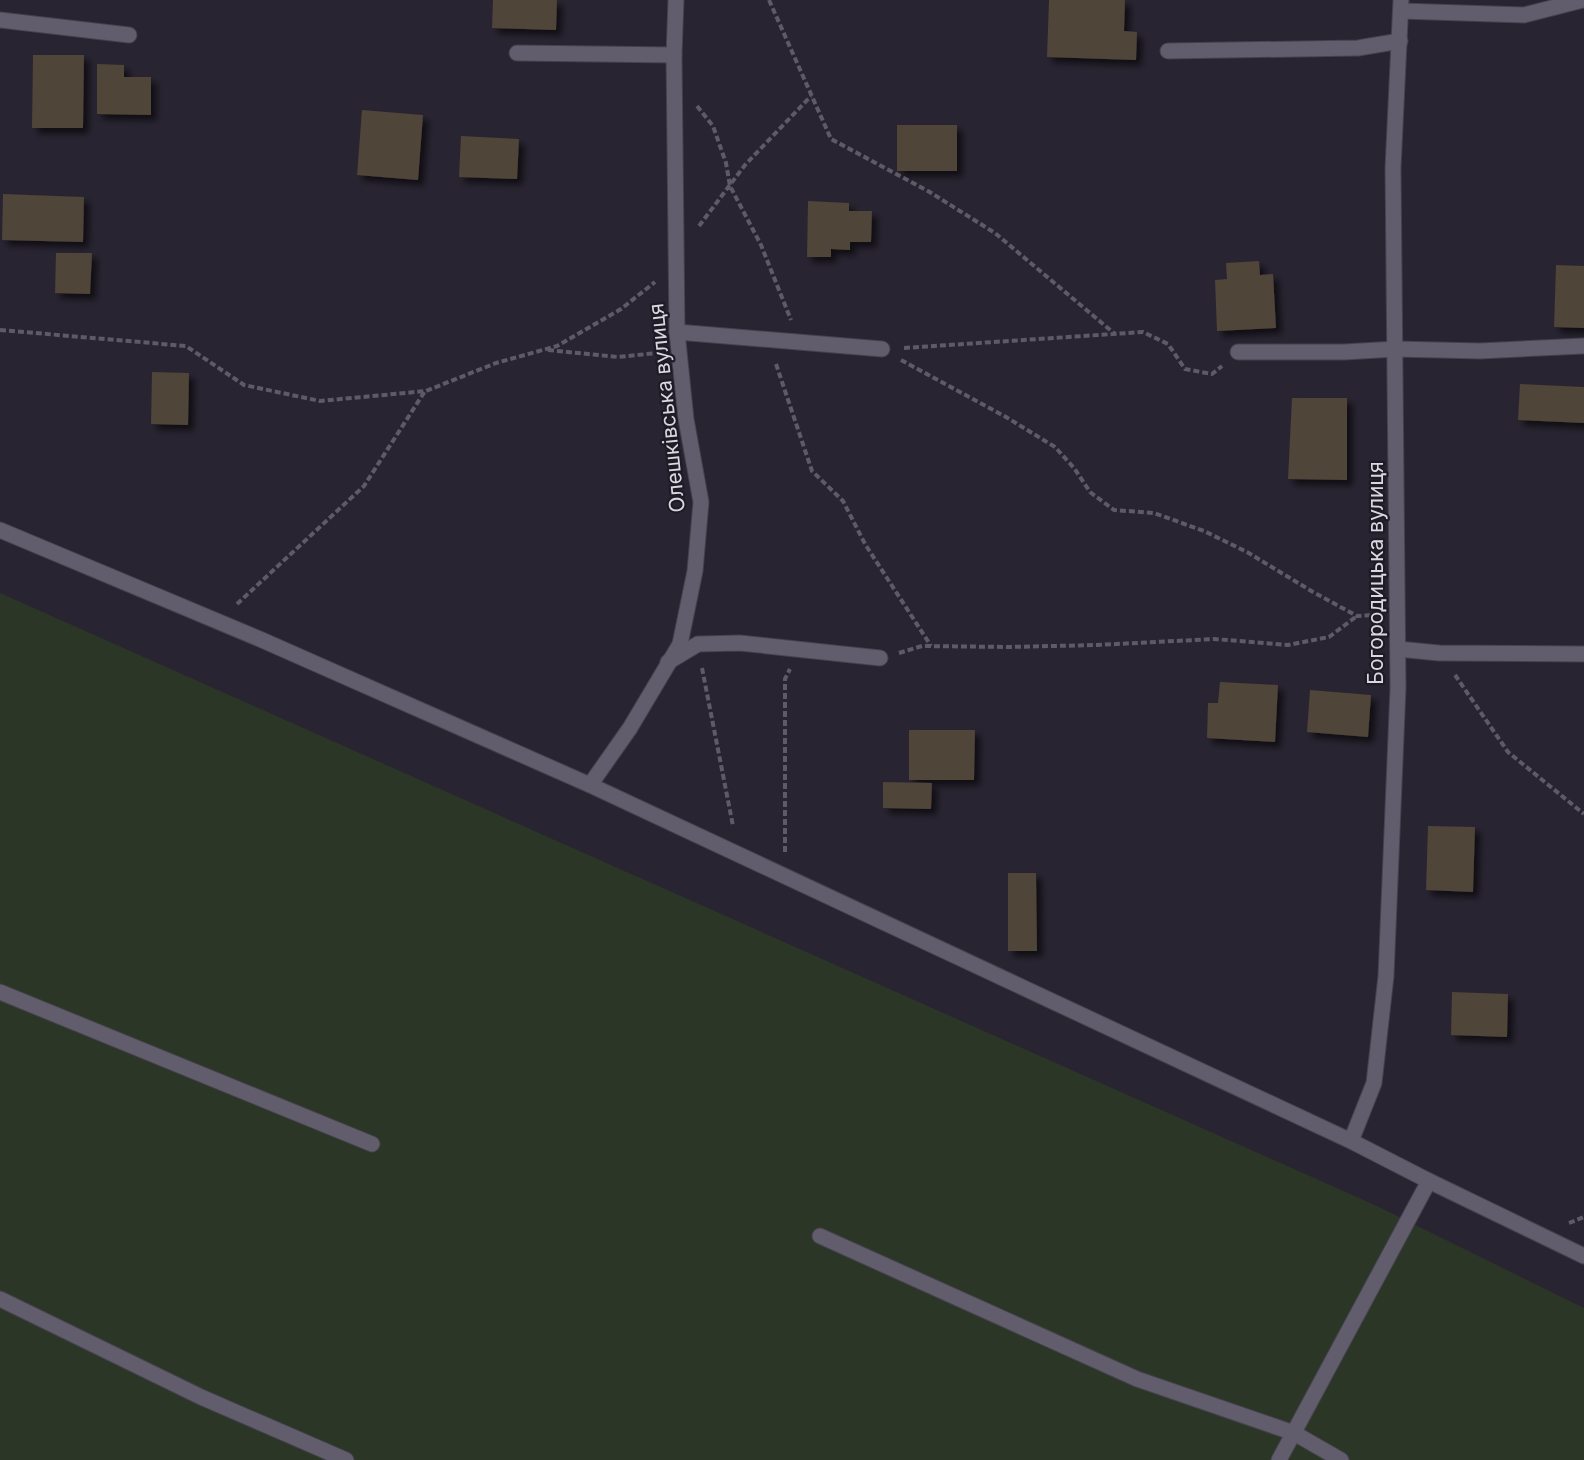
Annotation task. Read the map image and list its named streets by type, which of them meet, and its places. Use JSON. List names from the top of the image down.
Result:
{
  "streets": {
    "street": ["Олешківська вулиця", "Богородицька вулиця"]
  }
}
